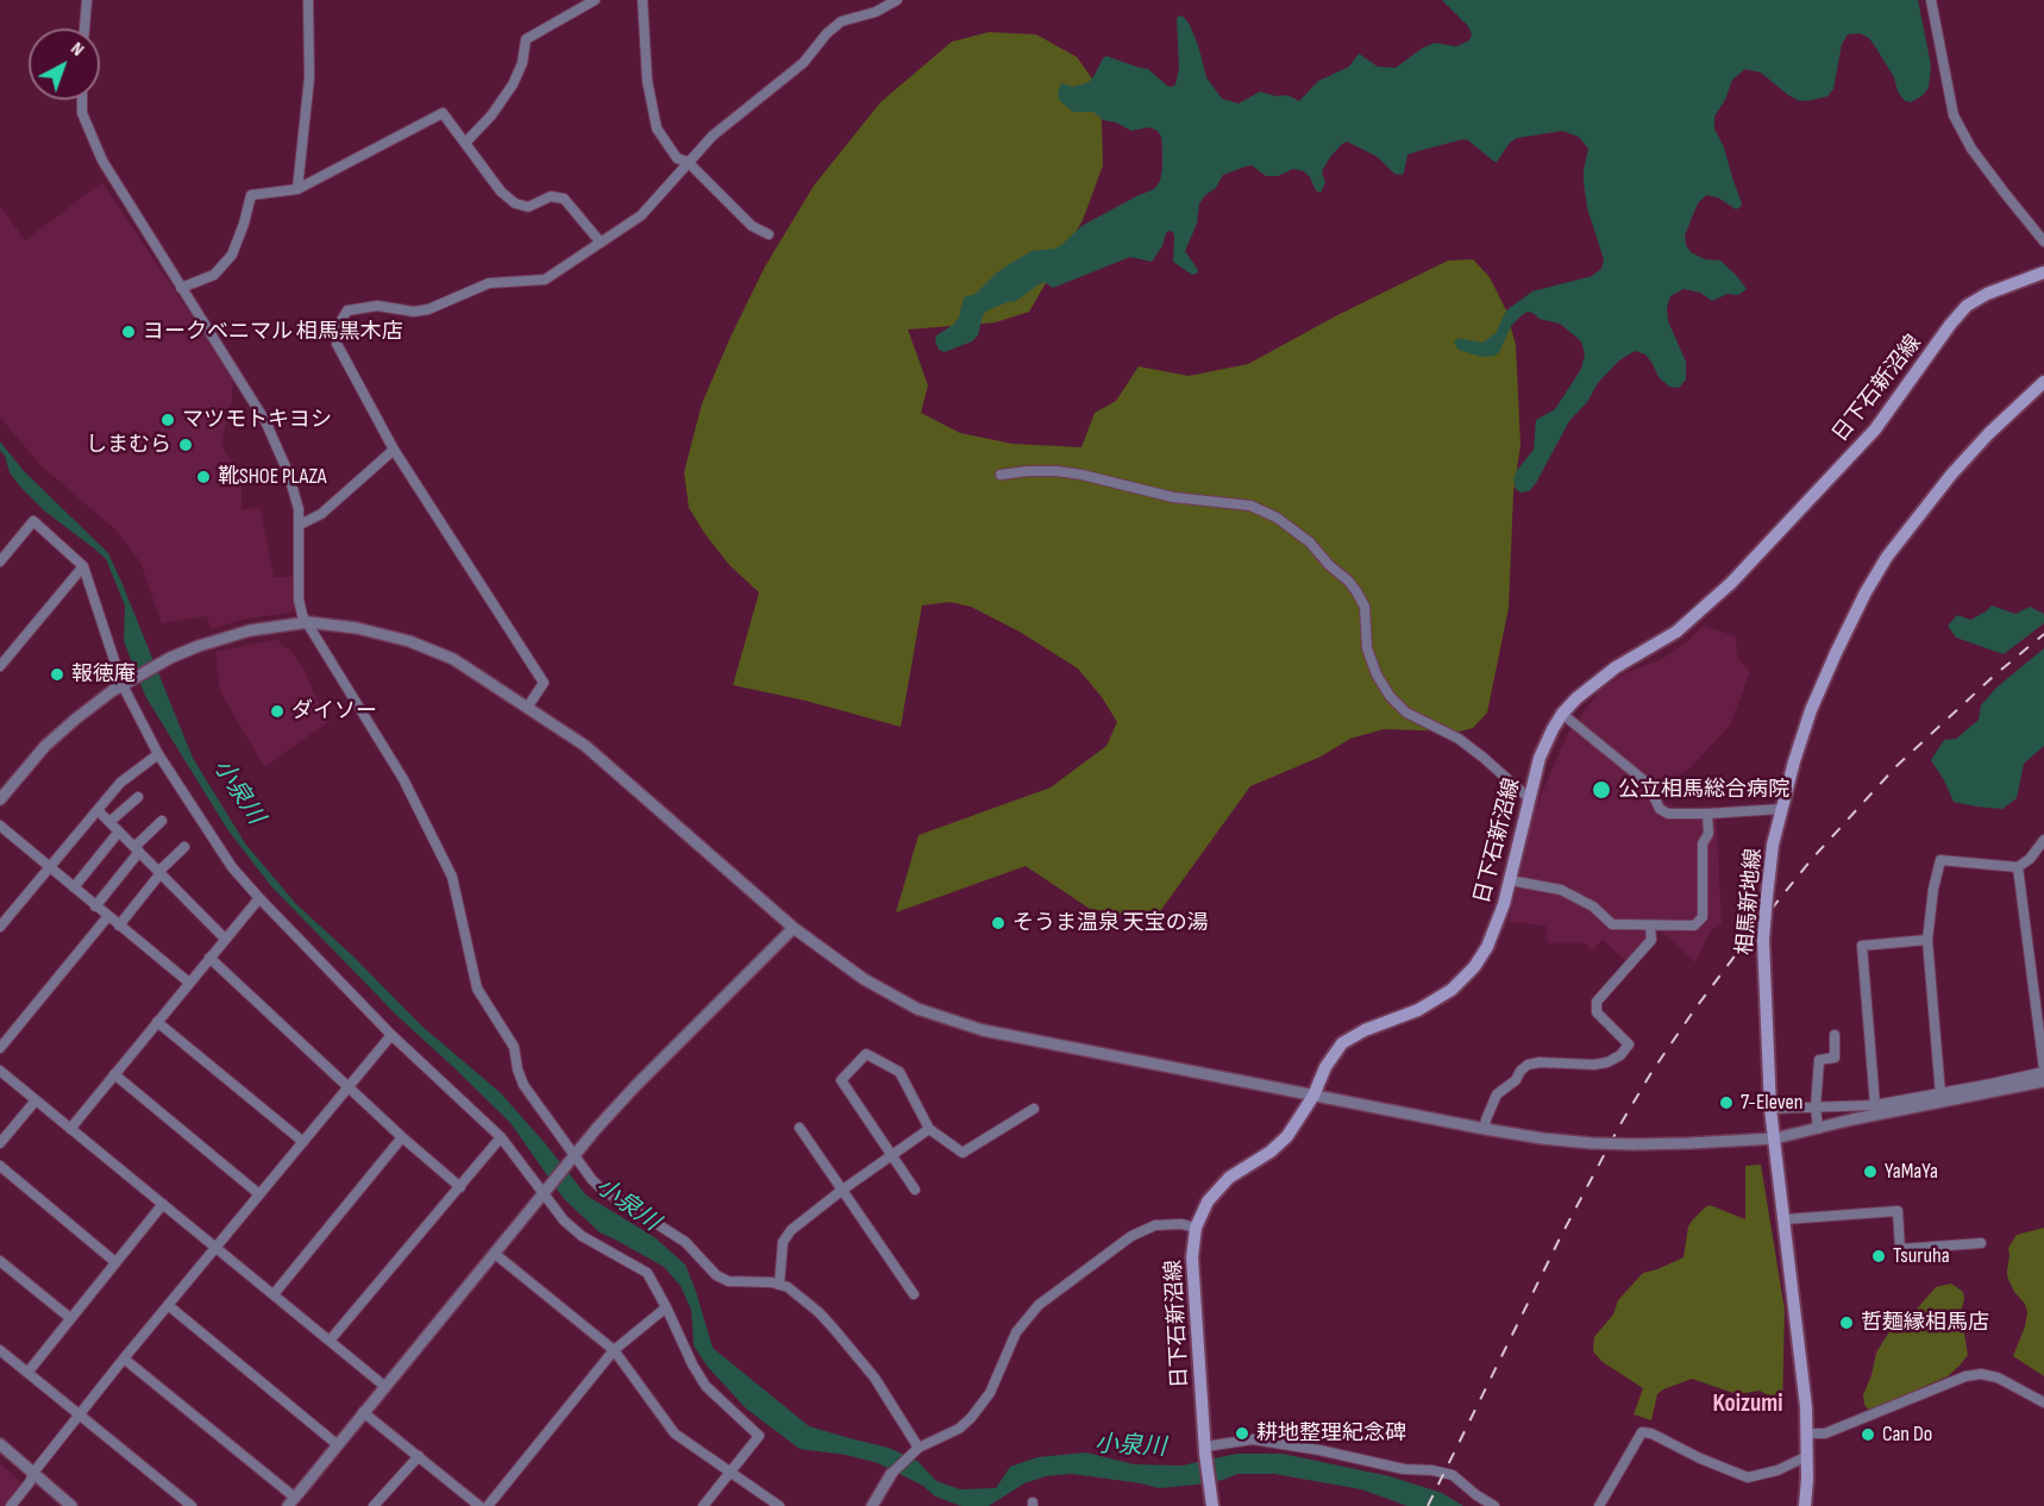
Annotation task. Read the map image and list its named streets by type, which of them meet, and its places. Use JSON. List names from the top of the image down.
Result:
{
  "streets": {
    "main road": ["日下石新沼線", "相馬新地線"]
  },
  "districts": ["Koizumi"],
  "water": ["小泉川"],
  "places": [
    "ヨークベニマル 相馬黒木店",
    "マツモトキヨシ",
    "しまむら",
    "靴SHOE PLAZA",
    "報徳庵",
    "ダイソー",
    "公立相馬総合病院",
    "そうま温泉 天宝の湯",
    "7-Eleven",
    "YaMaYa",
    "Tsuruha",
    "哲麺縁相馬店",
    "耕地整理紀念碑",
    "Can Do"
  ],
  "north": "top right"
}
